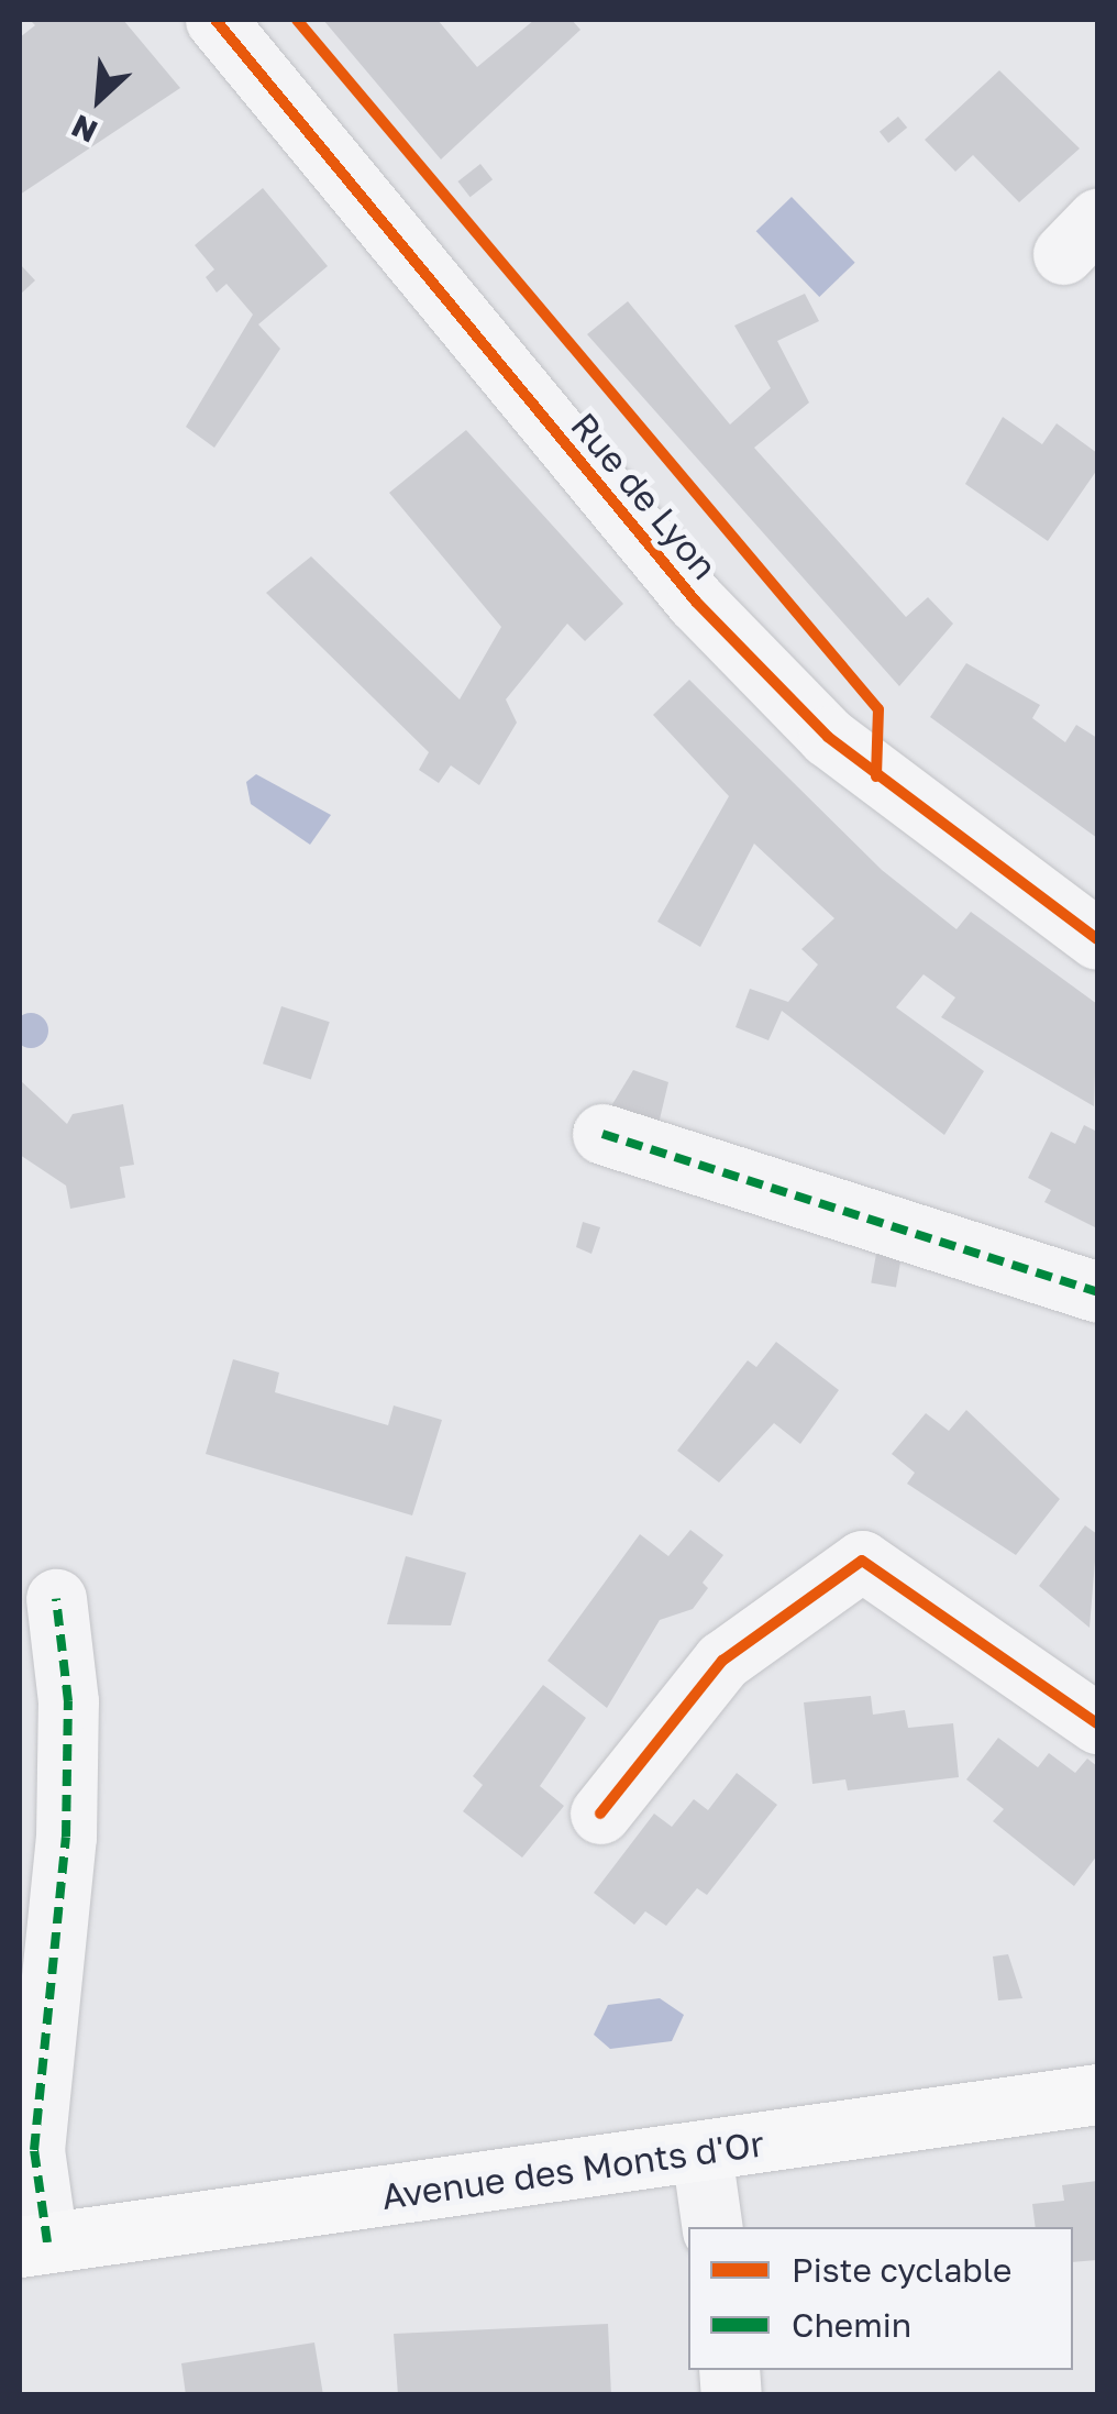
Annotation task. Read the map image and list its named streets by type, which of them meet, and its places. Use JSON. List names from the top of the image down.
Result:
{
  "streets": {
    "main road": ["Avenue des Monts d'Or"],
    "street": ["Rue de Lyon"]
  },
  "legend": ["Piste cyclable", "Chemin"],
  "north": "bottom left"
}
